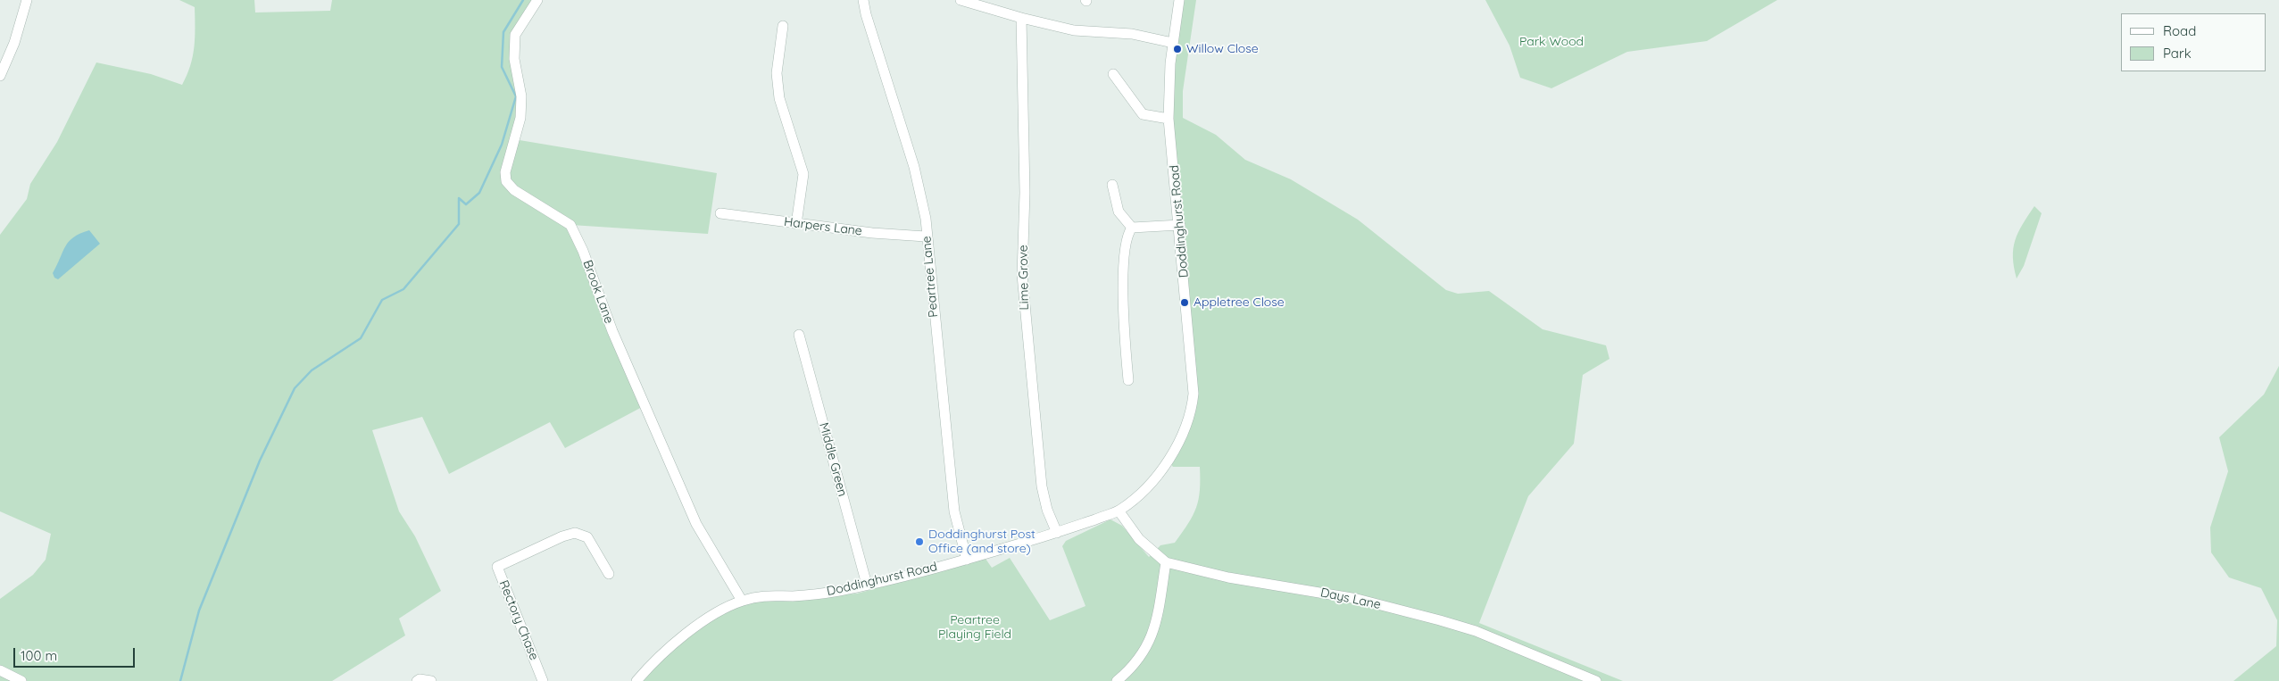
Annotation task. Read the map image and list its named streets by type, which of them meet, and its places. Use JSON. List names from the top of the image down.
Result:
{
  "streets": {
    "street": [
      "Doddinghurst Road",
      "Harpers Lane",
      "Peartree Lane",
      "Lime Grove",
      "Brook Lane",
      "Middle Green",
      "Days Lane",
      "Rectory Chase"
    ]
  },
  "crossings": [
    ["Doddinghurst Road", "Peartree Lane"],
    ["Doddinghurst Road", "Lime Grove"],
    ["Doddinghurst Road", "Brook Lane"],
    ["Doddinghurst Road", "Middle Green"],
    ["Doddinghurst Road", "Days Lane"],
    ["Harpers Lane", "Peartree Lane"]
  ],
  "parks": ["Park Wood", "Peartree Playing Field"],
  "places": ["Willow Close", "Appletree Close", "Doddinghurst Post Office (and store)"],
  "legend": ["Road", "Park"],
  "scale_bar": "100 m"
}
